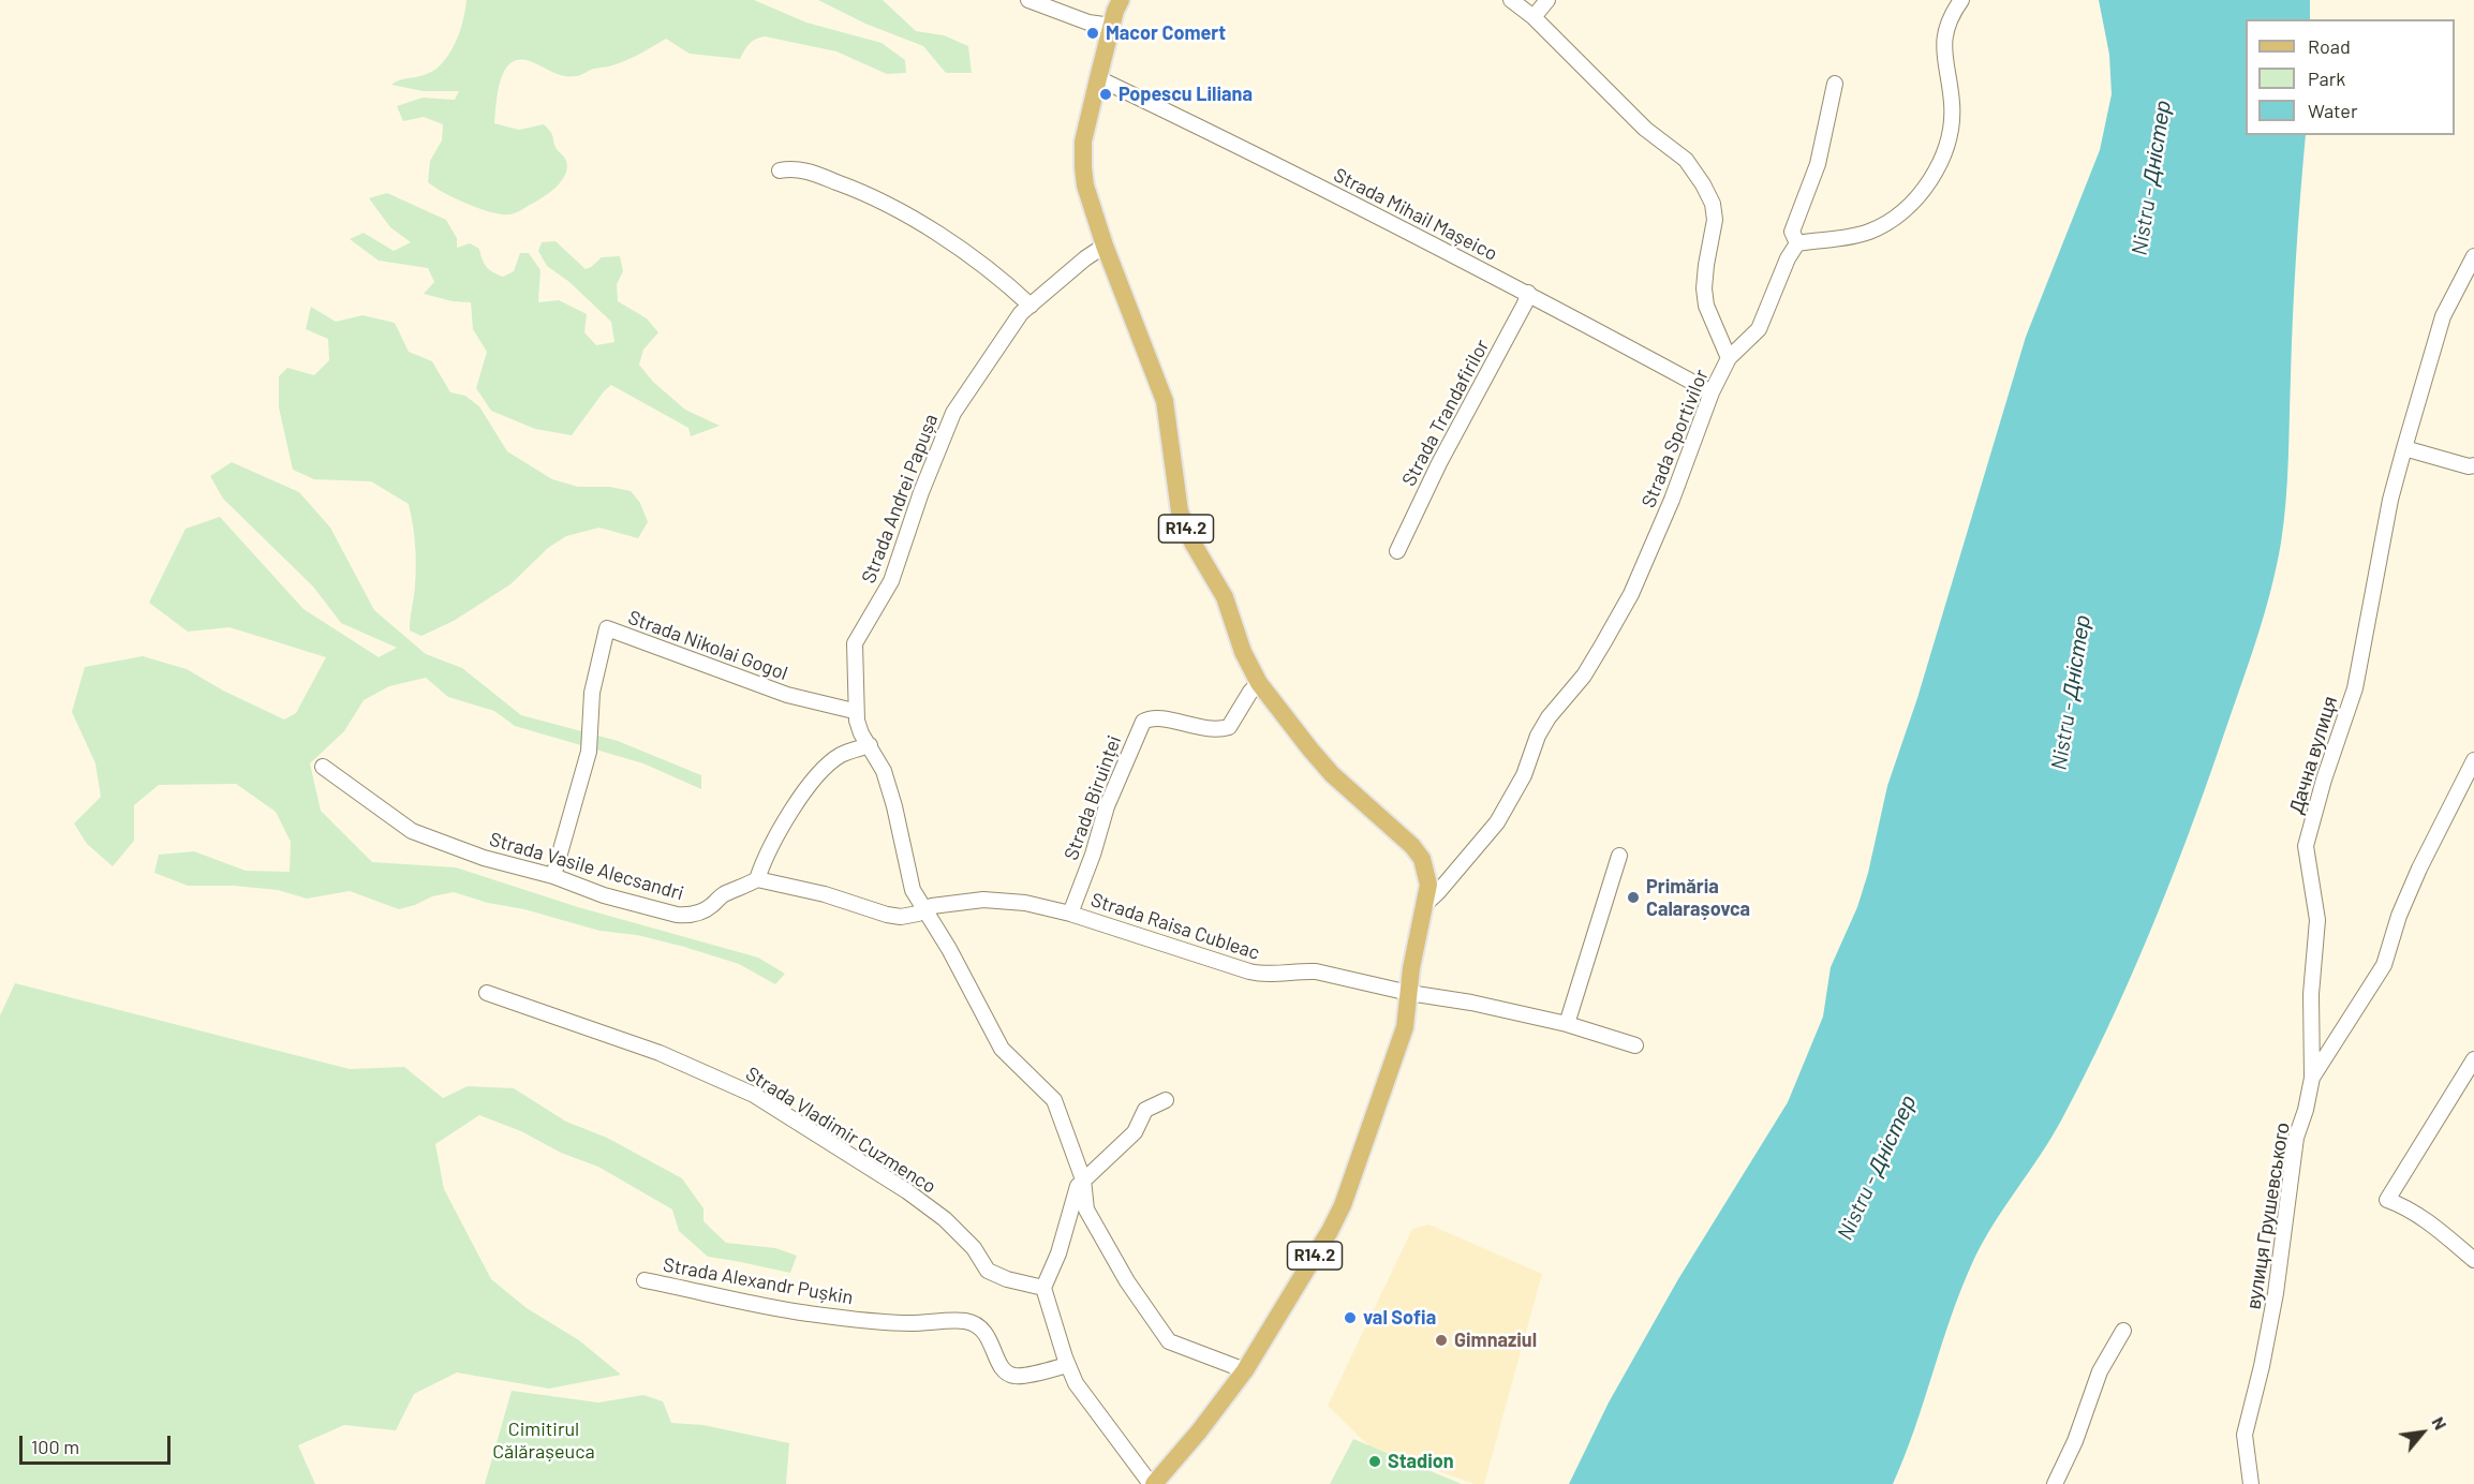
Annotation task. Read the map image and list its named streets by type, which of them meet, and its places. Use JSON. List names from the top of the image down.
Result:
{
  "streets": {
    "main road": ["R14.2"],
    "street": [
      "Strada Mihail Mașeico",
      "Strada Trandafirilor",
      "Strada Sportivilor",
      "Strada Andrei Papușa",
      "Strada Nikolai Gogol",
      "Дачна вулиця",
      "Strada Biruinței",
      "Strada Vasile Alecsandri",
      "Strada Raisa Cubleac",
      "Strada Vladimir Cuzmenco",
      "вулиця Грушевського",
      "Strada Alexandr Pușkin"
    ]
  },
  "crossings": [
    ["Strada Mihail Mașeico", "Strada Trandafirilor"],
    ["Strada Mihail Mașeico", "Strada Sportivilor"],
    ["Strada Mihail Mașeico", "R14.2"],
    ["Strada Sportivilor", "R14.2"],
    ["Strada Andrei Papușa", "R14.2"],
    ["Strada Andrei Papușa", "Strada Nikolai Gogol"],
    ["Strada Andrei Papușa", "Strada Raisa Cubleac"],
    ["R14.2", "Strada Biruinței"],
    ["R14.2", "Strada Raisa Cubleac"],
    ["Strada Nikolai Gogol", "Strada Vasile Alecsandri"],
    ["Дачна вулиця", "вулиця Грушевського"],
    ["Strada Biruinței", "Strada Raisa Cubleac"]
  ],
  "water": ["Nistru - Дністер"],
  "parks": ["Cimitirul Călărașeuca"],
  "places": [
    "Macor Comert",
    "Popescu Liliana",
    "Primăria Calarașovca",
    "val Sofia",
    "Gimnaziul",
    "Stadion"
  ],
  "legend": ["Road", "Park", "Water"],
  "scale_bar": "100 m",
  "north": "top right"
}
